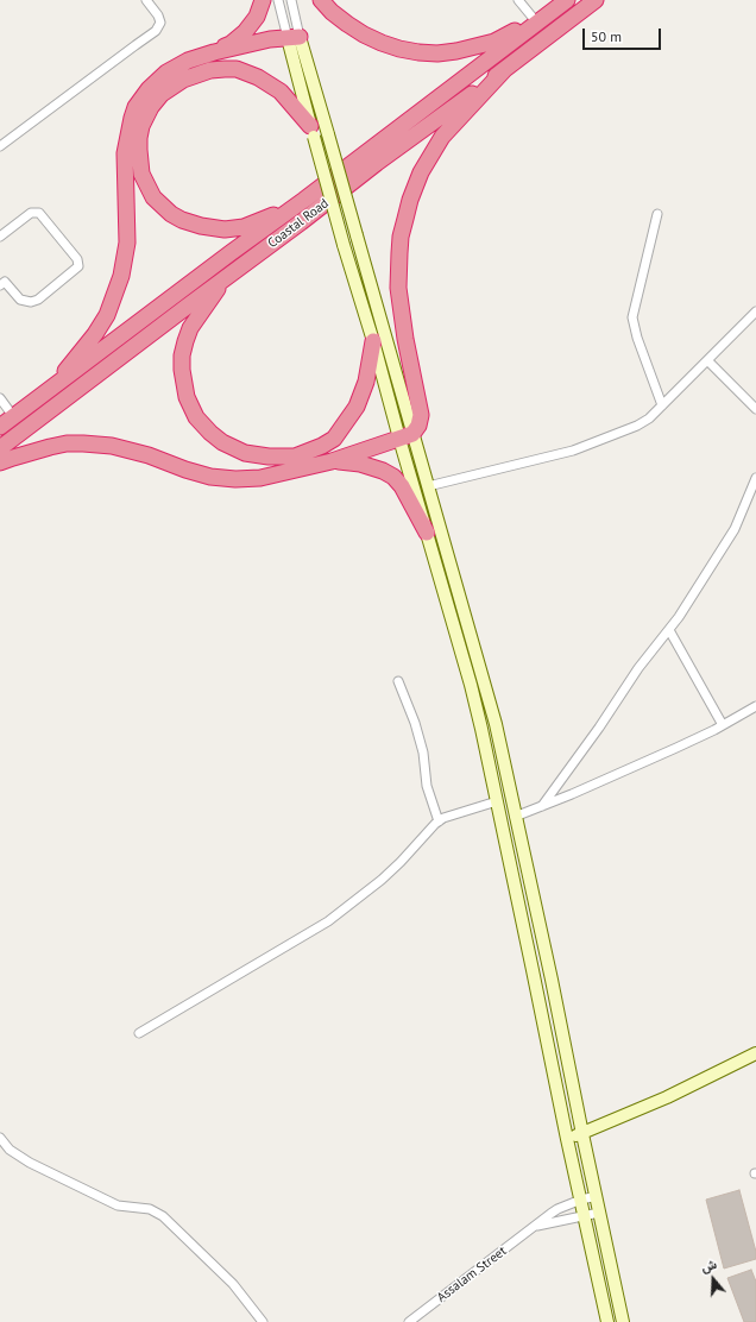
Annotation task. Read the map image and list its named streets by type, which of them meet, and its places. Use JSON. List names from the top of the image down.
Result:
{
  "streets": {
    "highway": ["Coastal Road"],
    "street": ["Assalam Street"]
  },
  "scale_bar": "50 m",
  "north": "top"
}
